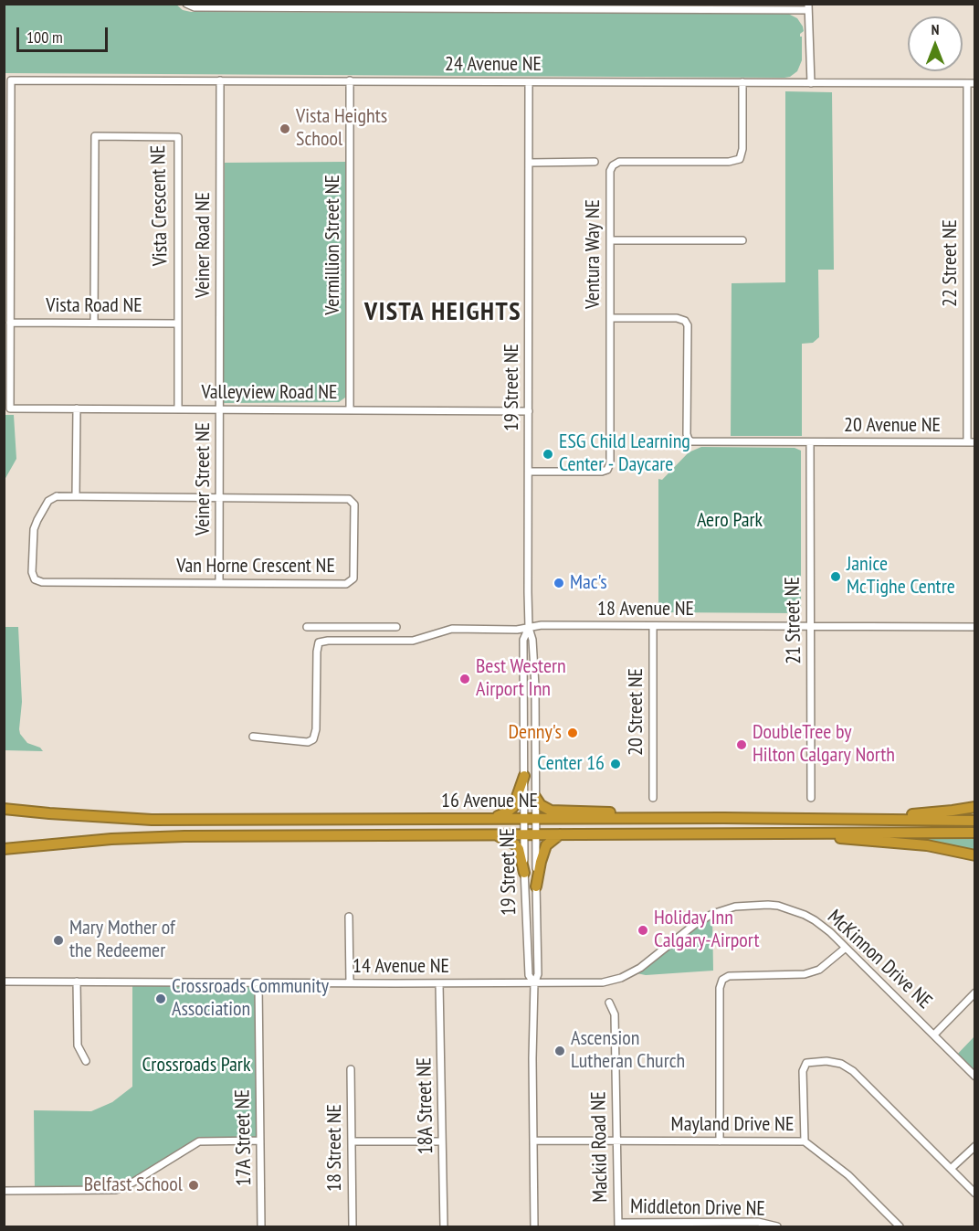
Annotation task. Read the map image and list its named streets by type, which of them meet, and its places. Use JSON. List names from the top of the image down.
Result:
{
  "streets": {
    "highway": ["16 Avenue NE"],
    "street": [
      "24 Avenue NE",
      "Vista Crescent NE",
      "Veiner Road NE",
      "Vermillion Street NE",
      "Ventura Way NE",
      "22 Street NE",
      "Vista Road NE",
      "19 Street NE",
      "Valleyview Road NE",
      "20 Avenue NE",
      "Veiner Street NE",
      "Van Horne Crescent NE",
      "18 Avenue NE",
      "21 Street NE",
      "20 Street NE",
      "McKinnon Drive NE",
      "14 Avenue NE",
      "18A Street NE",
      "Mayland Drive NE",
      "17A Street NE",
      "Mackid Road NE",
      "18 Street NE",
      "Middleton Drive NE"
    ]
  },
  "crossings": [
    ["24 Avenue NE", "Veiner Road NE"],
    ["24 Avenue NE", "Vermillion Street NE"],
    ["24 Avenue NE", "Ventura Way NE"],
    ["24 Avenue NE", "22 Street NE"],
    ["24 Avenue NE", "Vista Road NE"],
    ["24 Avenue NE", "19 Street NE"],
    ["24 Avenue NE", "Valleyview Road NE"],
    ["Vista Crescent NE", "Vista Road NE"],
    ["Vista Crescent NE", "Valleyview Road NE"],
    ["Veiner Road NE", "Valleyview Road NE"],
    ["Veiner Road NE", "Veiner Street NE"],
    ["Vermillion Street NE", "Valleyview Road NE"],
    ["Ventura Way NE", "19 Street NE"],
    ["Ventura Way NE", "20 Avenue NE"],
    ["22 Street NE", "20 Avenue NE"],
    ["Vista Road NE", "Valleyview Road NE"],
    ["19 Street NE", "Valleyview Road NE"],
    ["19 Street NE", "18 Avenue NE"],
    ["19 Street NE", "16 Avenue NE"],
    ["19 Street NE", "McKinnon Drive NE"],
    ["19 Street NE", "14 Avenue NE"],
    ["19 Street NE", "Mayland Drive NE"],
    ["Valleyview Road NE", "Veiner Street NE"],
    ["20 Avenue NE", "21 Street NE"],
    ["Veiner Street NE", "Van Horne Crescent NE"],
    ["18 Avenue NE", "21 Street NE"],
    ["18 Avenue NE", "20 Street NE"],
    ["McKinnon Drive NE", "14 Avenue NE"],
    ["14 Avenue NE", "18A Street NE"],
    ["14 Avenue NE", "17A Street NE"],
    ["Mayland Drive NE", "Mackid Road NE"],
    ["Mackid Road NE", "Middleton Drive NE"]
  ],
  "districts": ["VISTA HEIGHTS"],
  "parks": ["Aero Park", "Crossroads Park"],
  "places": [
    "Vista Heights School",
    "ESG Child Learning Center - Daycare",
    "Janice McTighe Centre",
    "Mac's",
    "Best Western Airport Inn",
    "Denny's",
    "DoubleTree by Hilton Calgary North",
    "Center 16",
    "Holiday Inn Calgary-Airport",
    "Mary Mother of the Redeemer",
    "Crossroads Community Association",
    "Ascension Lutheran Church",
    "Belfast School"
  ],
  "scale_bar": "100 m",
  "north": "top"
}
